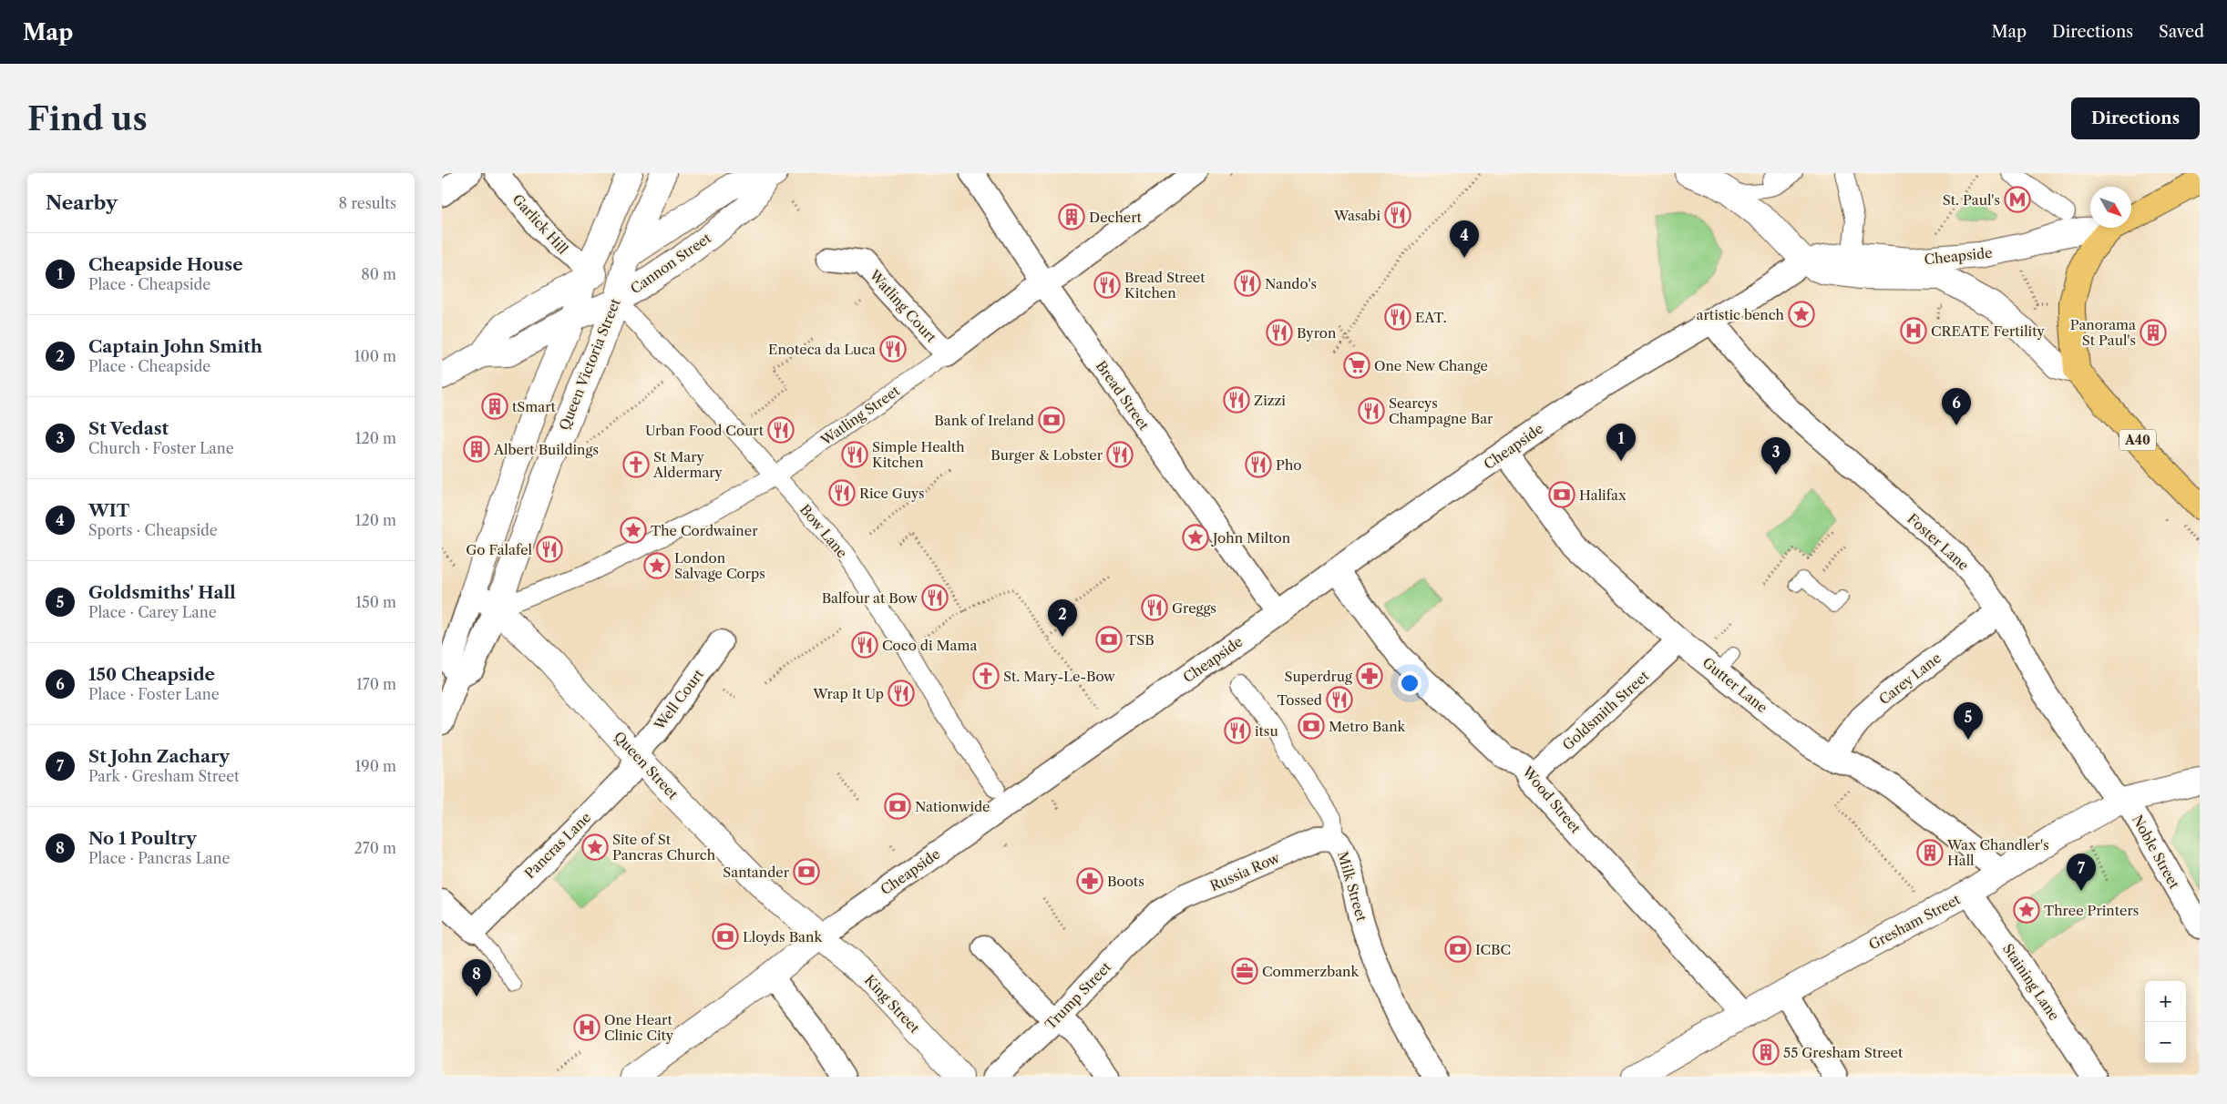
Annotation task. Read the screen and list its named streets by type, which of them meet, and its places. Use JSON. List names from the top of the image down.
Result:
{
  "streets": {
    "main road": ["A40"],
    "street": [
      "Garlick Hill",
      "Cheapside",
      "Cannon Street",
      "Watling Court",
      "Queen Victoria Street",
      "Bread Street",
      "Watling Street",
      "Bow Lane",
      "Foster Lane",
      "Carey Lane",
      "Gutter Lane",
      "Well Court",
      "Goldsmith Street",
      "Queen Street",
      "Wood Street",
      "Pancras Lane",
      "Noble Street",
      "Russia Row",
      "Milk Street",
      "Gresham Street",
      "Staining Lane",
      "Trump Street",
      "King Street"
    ]
  },
  "crossings": [
    ["Garlick Hill", "Cannon Street"],
    ["Cheapside", "Bread Street"],
    ["Cheapside", "A40"],
    ["Cheapside", "Foster Lane"],
    ["Cheapside", "Gutter Lane"],
    ["Cheapside", "Queen Street"],
    ["Cheapside", "Wood Street"],
    ["Cheapside", "King Street"],
    ["Cannon Street", "Queen Victoria Street"],
    ["Cannon Street", "Bow Lane"],
    ["Watling Court", "Watling Street"],
    ["Queen Victoria Street", "Watling Street"],
    ["Queen Victoria Street", "Bow Lane"],
    ["Queen Victoria Street", "Queen Street"],
    ["Bread Street", "Watling Street"],
    ["Watling Street", "Bow Lane"],
    ["Watling Street", "Queen Street"],
    ["Foster Lane", "Carey Lane"],
    ["Foster Lane", "Noble Street"],
    ["Foster Lane", "Gresham Street"],
    ["Carey Lane", "Gutter Lane"],
    ["Gutter Lane", "Goldsmith Street"],
    ["Gutter Lane", "Gresham Street"],
    ["Well Court", "Queen Street"],
    ["Well Court", "Pancras Lane"],
    ["Goldsmith Street", "Wood Street"],
    ["Queen Street", "Pancras Lane"],
    ["Queen Street", "King Street"],
    ["Wood Street", "Gresham Street"],
    ["Noble Street", "Gresham Street"],
    ["Russia Row", "Milk Street"],
    ["Russia Row", "Trump Street"],
    ["Gresham Street", "Staining Lane"]
  ],
  "places": {
    "metro station": ["St. Paul's"],
    "restaurant": [
      "Wasabi",
      "Nando's",
      "Bread Street Kitchen",
      "EAT.",
      "Byron",
      "Enoteca da Luca",
      "Zizzi",
      "Searcys Champagne Bar",
      "Urban Food Court",
      "Simple Health Kitchen",
      "Burger & Lobster",
      "Pho",
      "Rice Guys",
      "Go Falafel",
      "Balfour at Bow",
      "Greggs",
      "Coco di Mama",
      "Wrap It Up",
      "Tossed",
      "itsu"
    ],
    "building": [
      "Dechert",
      "Panorama St Paul's",
      "tSmart",
      "Albert Buildings",
      "Wax Chandler's Hall",
      "55 Gresham Street"
    ],
    "place": [
      "artistic bench",
      "The Cordwainer",
      "John Milton",
      "London Salvage Corps",
      "Site of St Pancras Church",
      "Three Printers"
    ],
    "hospital": ["CREATE Fertility", "One Heart Clinic City"],
    "supermarket": ["One New Change"],
    "bank": [
      "Bank of Ireland",
      "Halifax",
      "TSB",
      "Metro Bank",
      "Nationwide",
      "Santander",
      "Lloyds Bank",
      "ICBC"
    ],
    "church": ["St Mary Aldermary", "St. Mary-Le-Bow"],
    "pharmacy": ["Superdrug", "Boots"],
    "office": ["Commerzbank"]
  },
  "north": "bottom right",
  "page": {
    "header": "Map",
    "nav": ["Map", "Directions", "Saved"],
    "buttons": "Directions",
    "title": "Find us",
    "heading": ["Nearby", "8 results"],
    "pins": [
      "4",
      "6",
      "1",
      "3",
      "2",
      "5",
      "7",
      "8"
    ],
    "list": [
      {
        "mark": "1",
        "name": "Cheapside House",
        "note": "Place · Cheapside",
        "value": "80 m"
      },
      {
        "mark": "2",
        "name": "Captain John Smith",
        "note": "Place · Cheapside",
        "value": "100 m"
      },
      {
        "mark": "3",
        "name": "St Vedast",
        "note": "Church · Foster Lane",
        "value": "120 m"
      },
      {
        "mark": "4",
        "name": "WIT",
        "note": "Sports · Cheapside",
        "value": "120 m"
      },
      {
        "mark": "5",
        "name": "Goldsmiths' Hall",
        "note": "Place · Carey Lane",
        "value": "150 m"
      },
      {
        "mark": "6",
        "name": "150 Cheapside",
        "note": "Place · Foster Lane",
        "value": "170 m"
      },
      {
        "mark": "7",
        "name": "St John Zachary",
        "note": "Park · Gresham Street",
        "value": "190 m"
      },
      {
        "mark": "8",
        "name": "No 1 Poultry",
        "note": "Place · Pancras Lane",
        "value": "270 m"
      }
    ],
    "map_buttons": ["+", "−"]
  }
}
